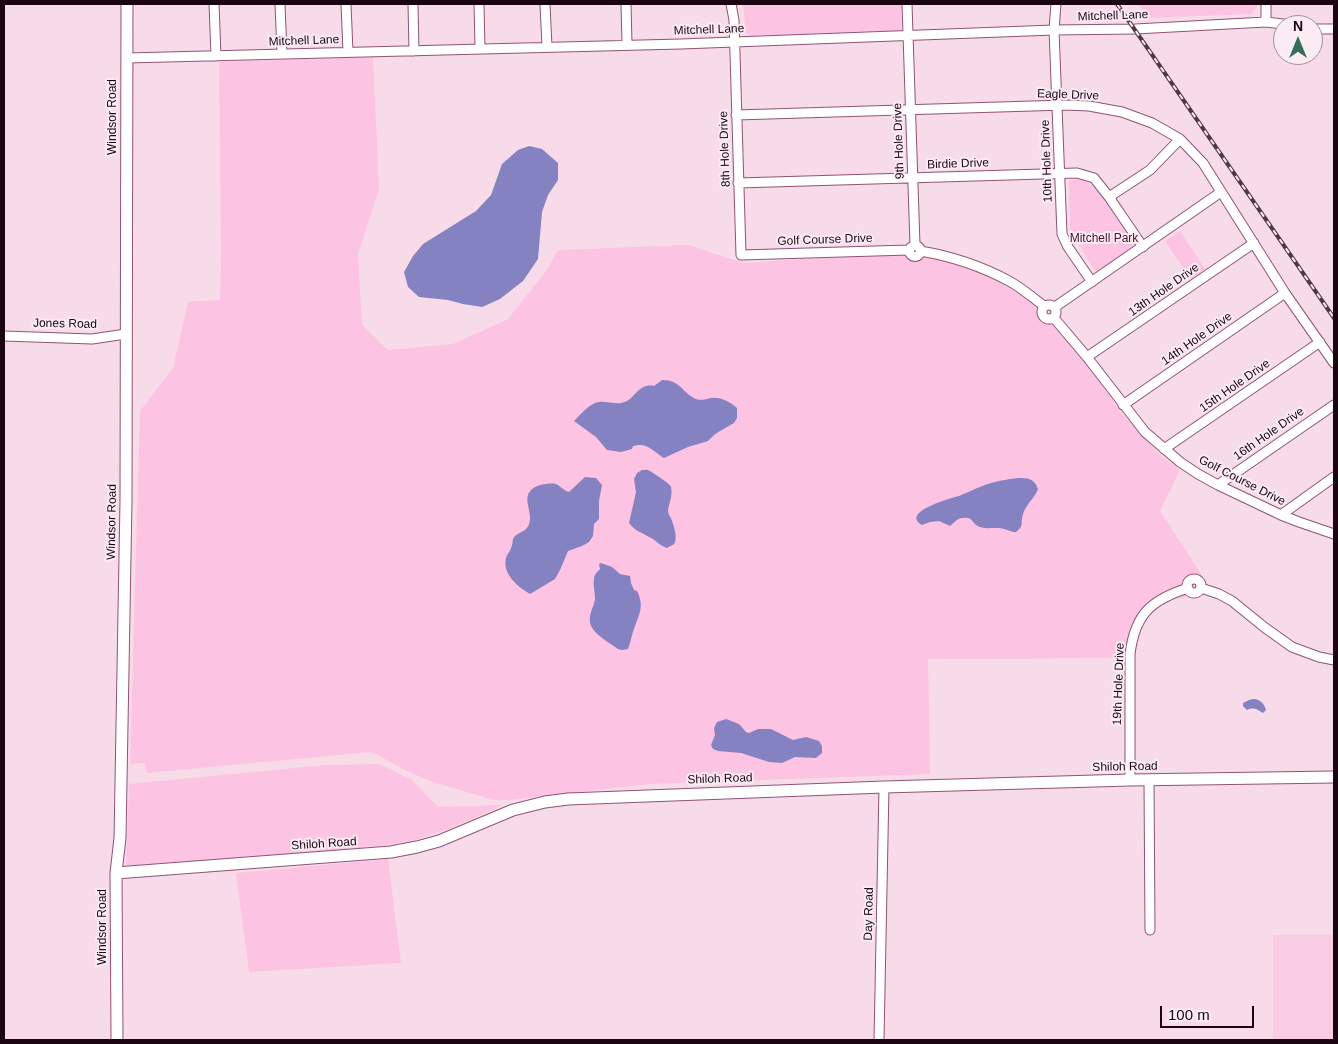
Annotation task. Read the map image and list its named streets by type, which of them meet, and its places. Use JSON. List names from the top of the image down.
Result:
{
  "streets": {
    "main road": ["Windsor Road", "Shiloh Road"],
    "street": [
      "Mitchell Lane",
      "Eagle Drive",
      "9th Hole Drive",
      "8th Hole Drive",
      "10th Hole Drive",
      "Birdie Drive",
      "Golf Course Drive",
      "13th Hole Drive",
      "Jones Road",
      "14th Hole Drive",
      "15th Hole Drive",
      "16th Hole Drive",
      "19th Hole Drive",
      "Day Road"
    ]
  },
  "crossings": [
    ["Mitchell Lane", "Windsor Road"],
    ["Mitchell Lane", "9th Hole Drive"],
    ["Mitchell Lane", "8th Hole Drive"],
    ["Mitchell Lane", "10th Hole Drive"],
    ["Eagle Drive", "9th Hole Drive"],
    ["Eagle Drive", "8th Hole Drive"],
    ["Eagle Drive", "10th Hole Drive"],
    ["Eagle Drive", "13th Hole Drive"],
    ["Eagle Drive", "14th Hole Drive"],
    ["Eagle Drive", "15th Hole Drive"],
    ["Windsor Road", "Jones Road"],
    ["Windsor Road", "Shiloh Road"],
    ["9th Hole Drive", "Birdie Drive"],
    ["9th Hole Drive", "Golf Course Drive"],
    ["8th Hole Drive", "Birdie Drive"],
    ["8th Hole Drive", "Golf Course Drive"],
    ["10th Hole Drive", "Birdie Drive"],
    ["Golf Course Drive", "13th Hole Drive"],
    ["Golf Course Drive", "14th Hole Drive"],
    ["Golf Course Drive", "15th Hole Drive"],
    ["Golf Course Drive", "16th Hole Drive"],
    ["19th Hole Drive", "Shiloh Road"],
    ["Shiloh Road", "Day Road"]
  ],
  "parks": ["Mitchell Park"],
  "scale_bar": "100 m",
  "north": "top"
}
